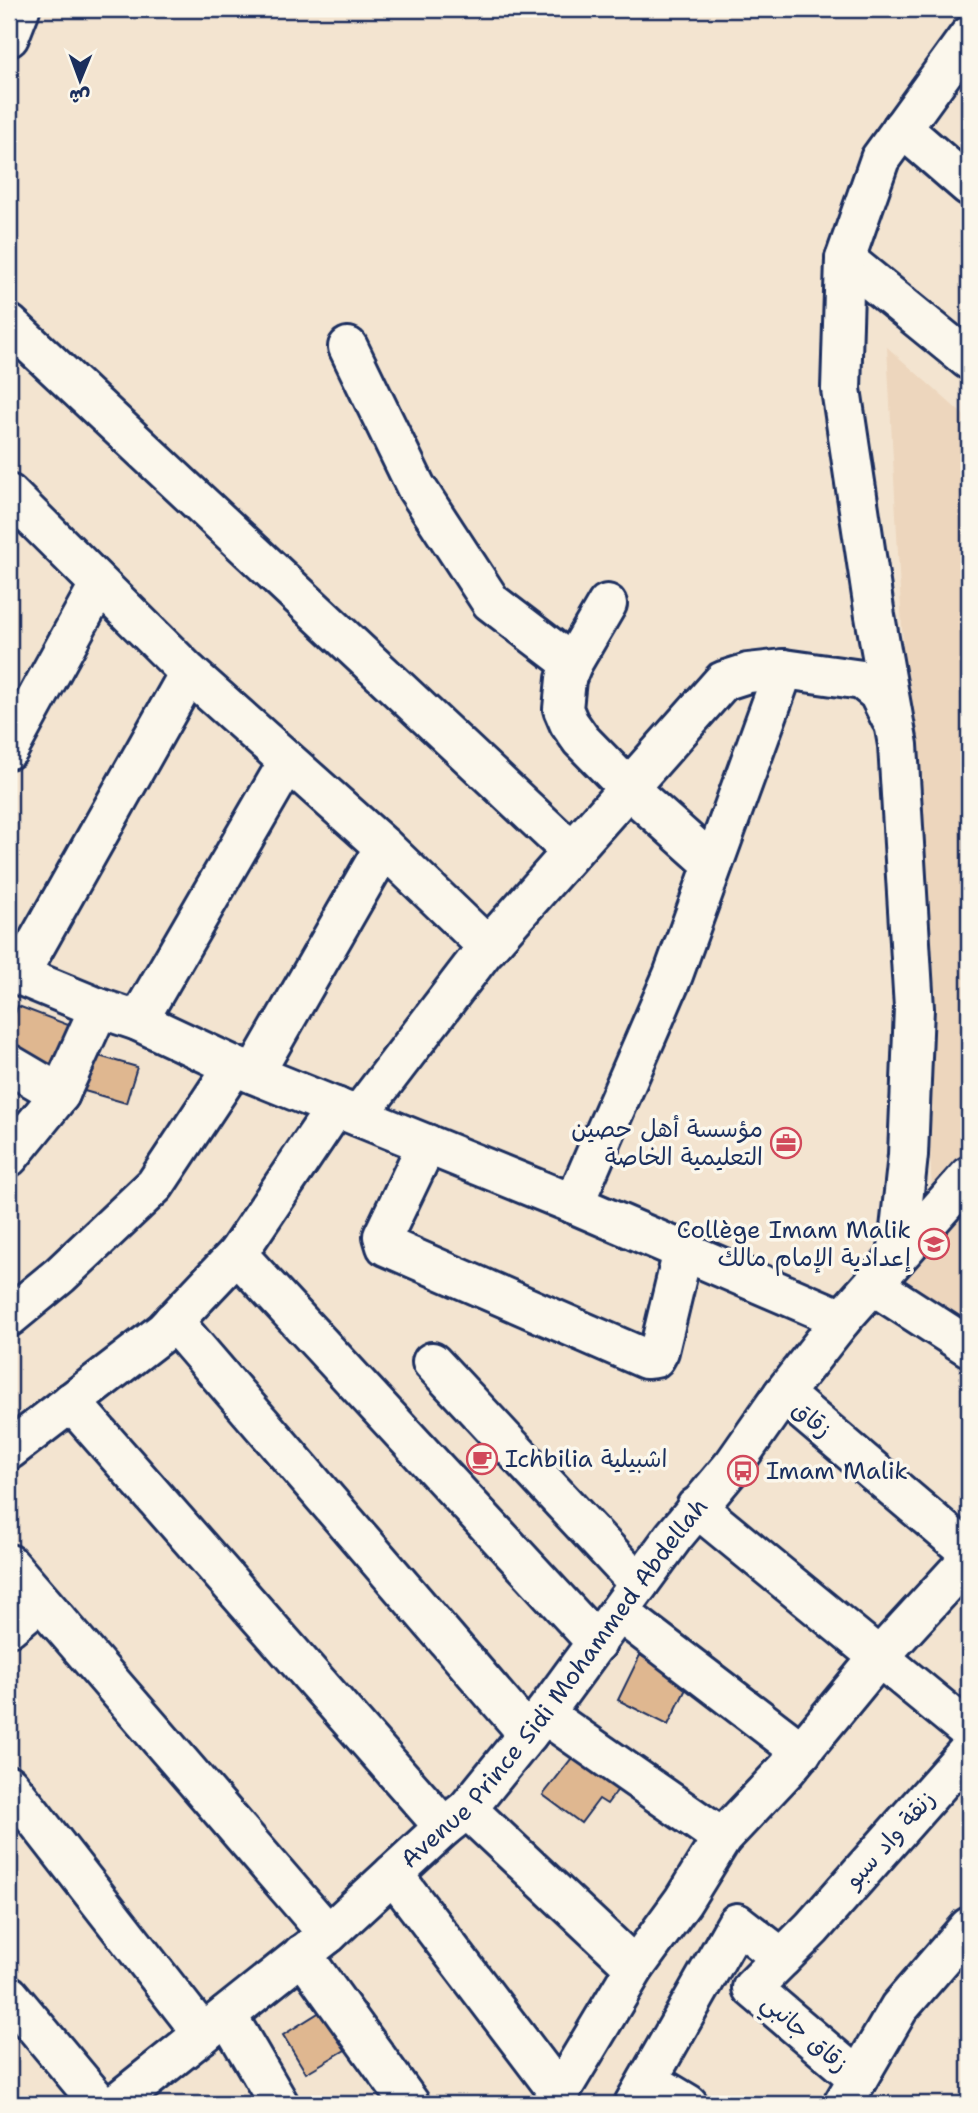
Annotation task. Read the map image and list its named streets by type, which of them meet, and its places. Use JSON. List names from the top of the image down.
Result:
{
  "streets": {
    "street": [
      "زقاق",
      "Avenue Prince Sidi Mohammed Abdellah",
      "زنقة واد سبو",
      "زقاق جانبي"
    ]
  },
  "crossings": [
    ["زقاق", "Avenue Prince Sidi Mohammed Abdellah"],
    ["زنقة واد سبو", "زقاق جانبي"]
  ],
  "places": {
    "office": ["مؤسسة أهل حصين التعليمية الخاصة"],
    "school or university": ["Collège Imam Malik إعدادية الإمام مالك"],
    "cafe": ["Ichbilia اشبيلية"],
    "bus stop": ["Imam Malik"]
  },
  "north": "bottom"
}
